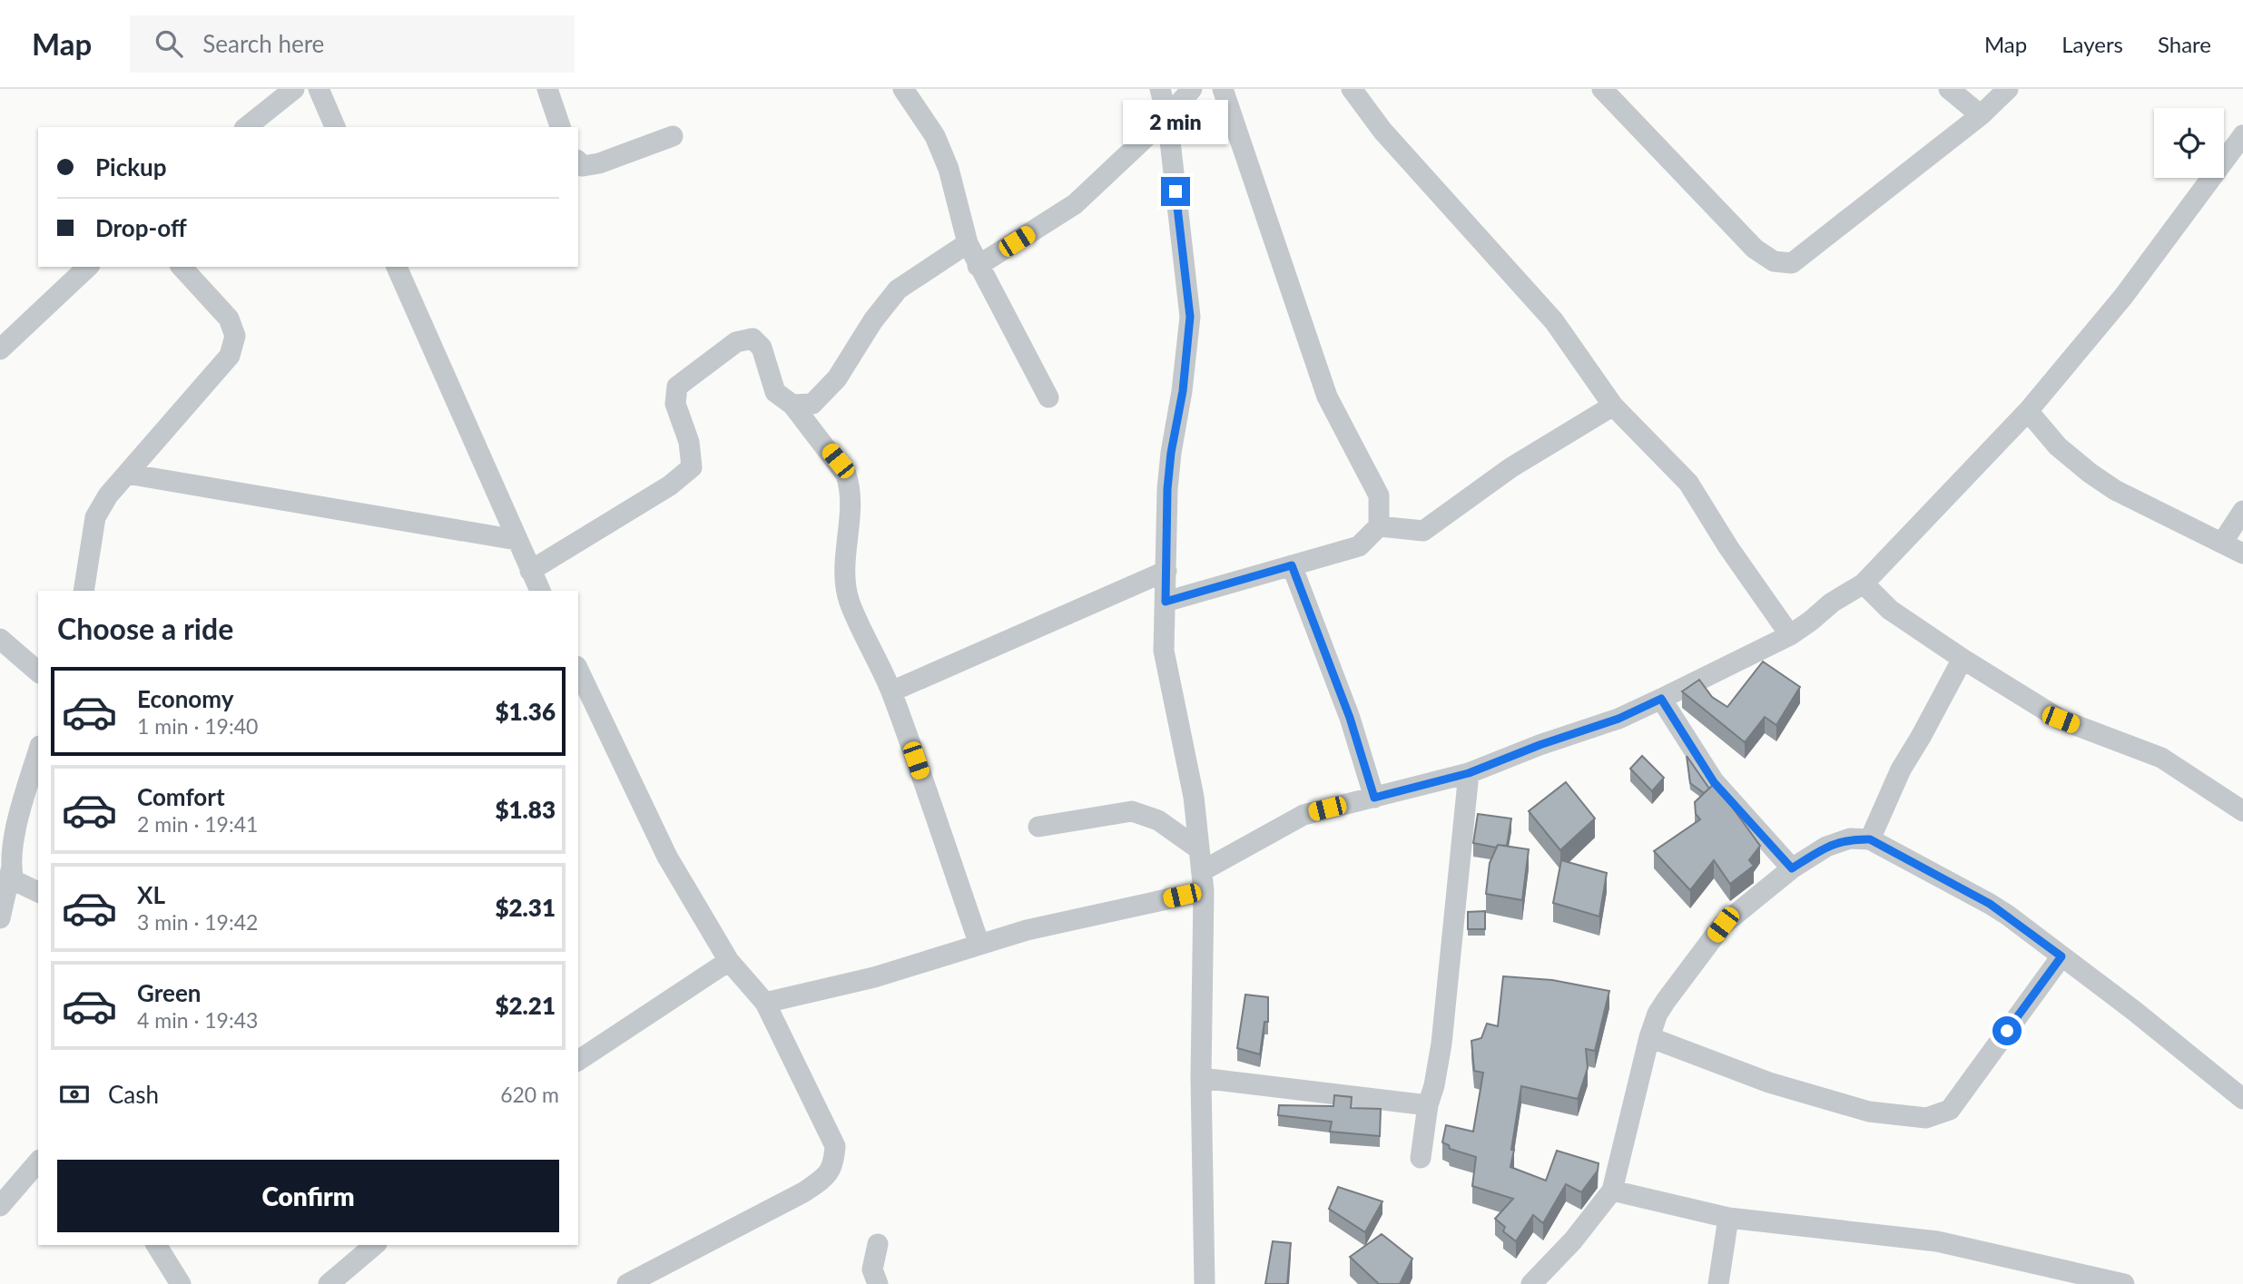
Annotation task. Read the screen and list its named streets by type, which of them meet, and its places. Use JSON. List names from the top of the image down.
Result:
{
  "page": {
    "header": "Map",
    "search": "Search here",
    "nav": ["Map", "Layers", "Share"],
    "bubble": "2 min",
    "banner": ["Pickup", "Drop-off"],
    "heading": "Choose a ride",
    "list": [
      {
        "name": "Economy",
        "note": "1 min · 19:40",
        "value": "$1.36"
      },
      {
        "name": "Comfort",
        "note": "2 min · 19:41",
        "value": "$1.83"
      },
      {
        "name": "XL",
        "note": "3 min · 19:42",
        "value": "$2.31"
      },
      {
        "name": "Green",
        "note": "4 min · 19:43",
        "value": "$2.21"
      }
    ],
    "pay": ["Cash", "620 m"],
    "buttons": "Confirm"
  }
}
